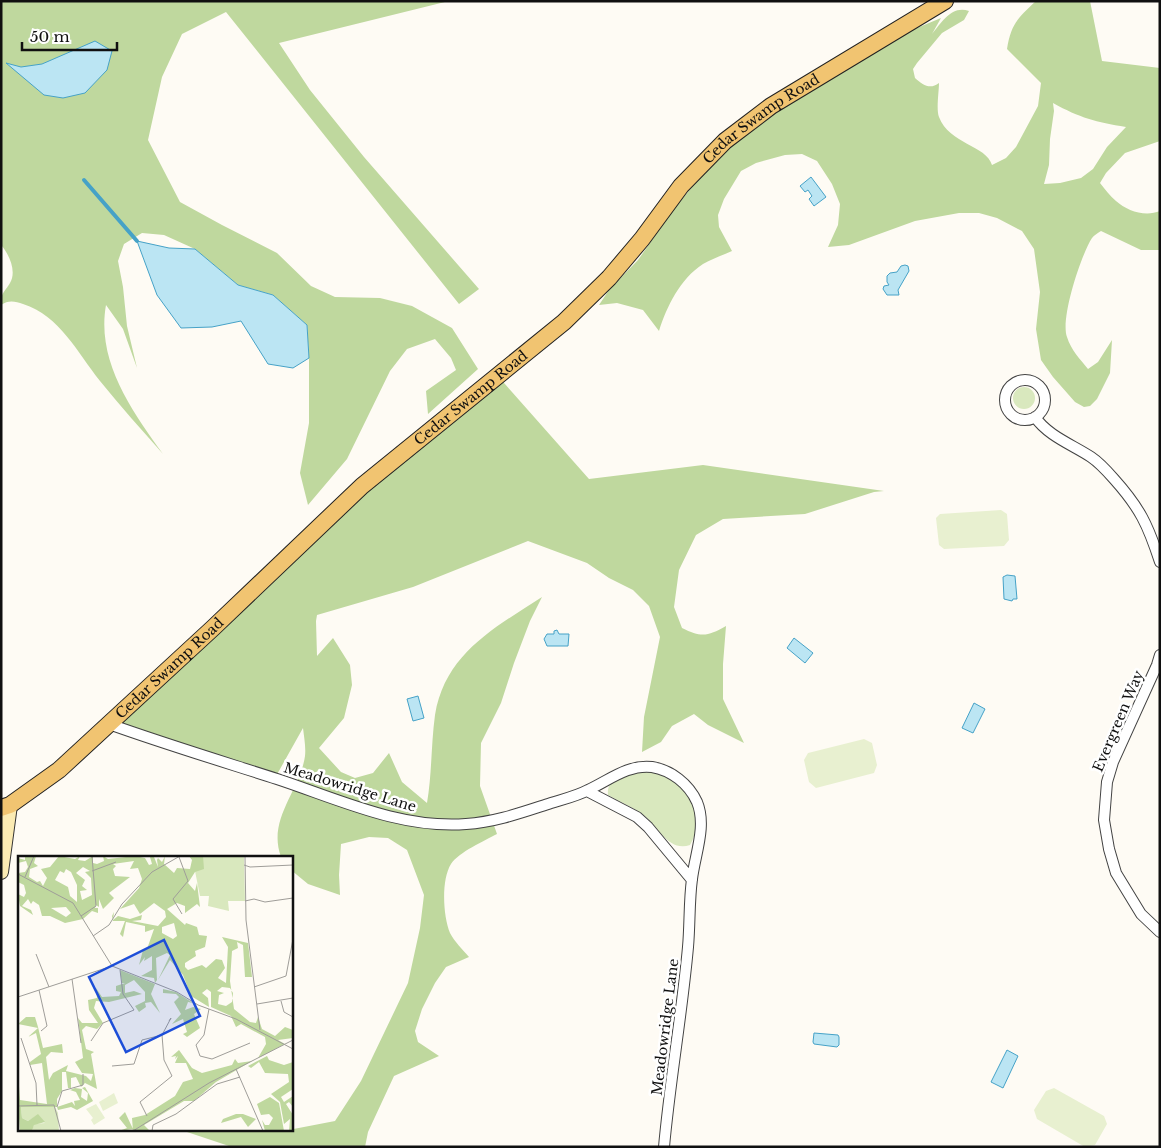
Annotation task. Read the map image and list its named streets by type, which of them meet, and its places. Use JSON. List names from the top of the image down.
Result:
{
  "streets": {
    "main road": ["Cedar Swamp Road"],
    "street": ["Evergreen Way", "Meadowridge Lane"]
  },
  "crossings": [
    ["Cedar Swamp Road", "Meadowridge Lane"]
  ],
  "scale_bar": "50 m"
}
